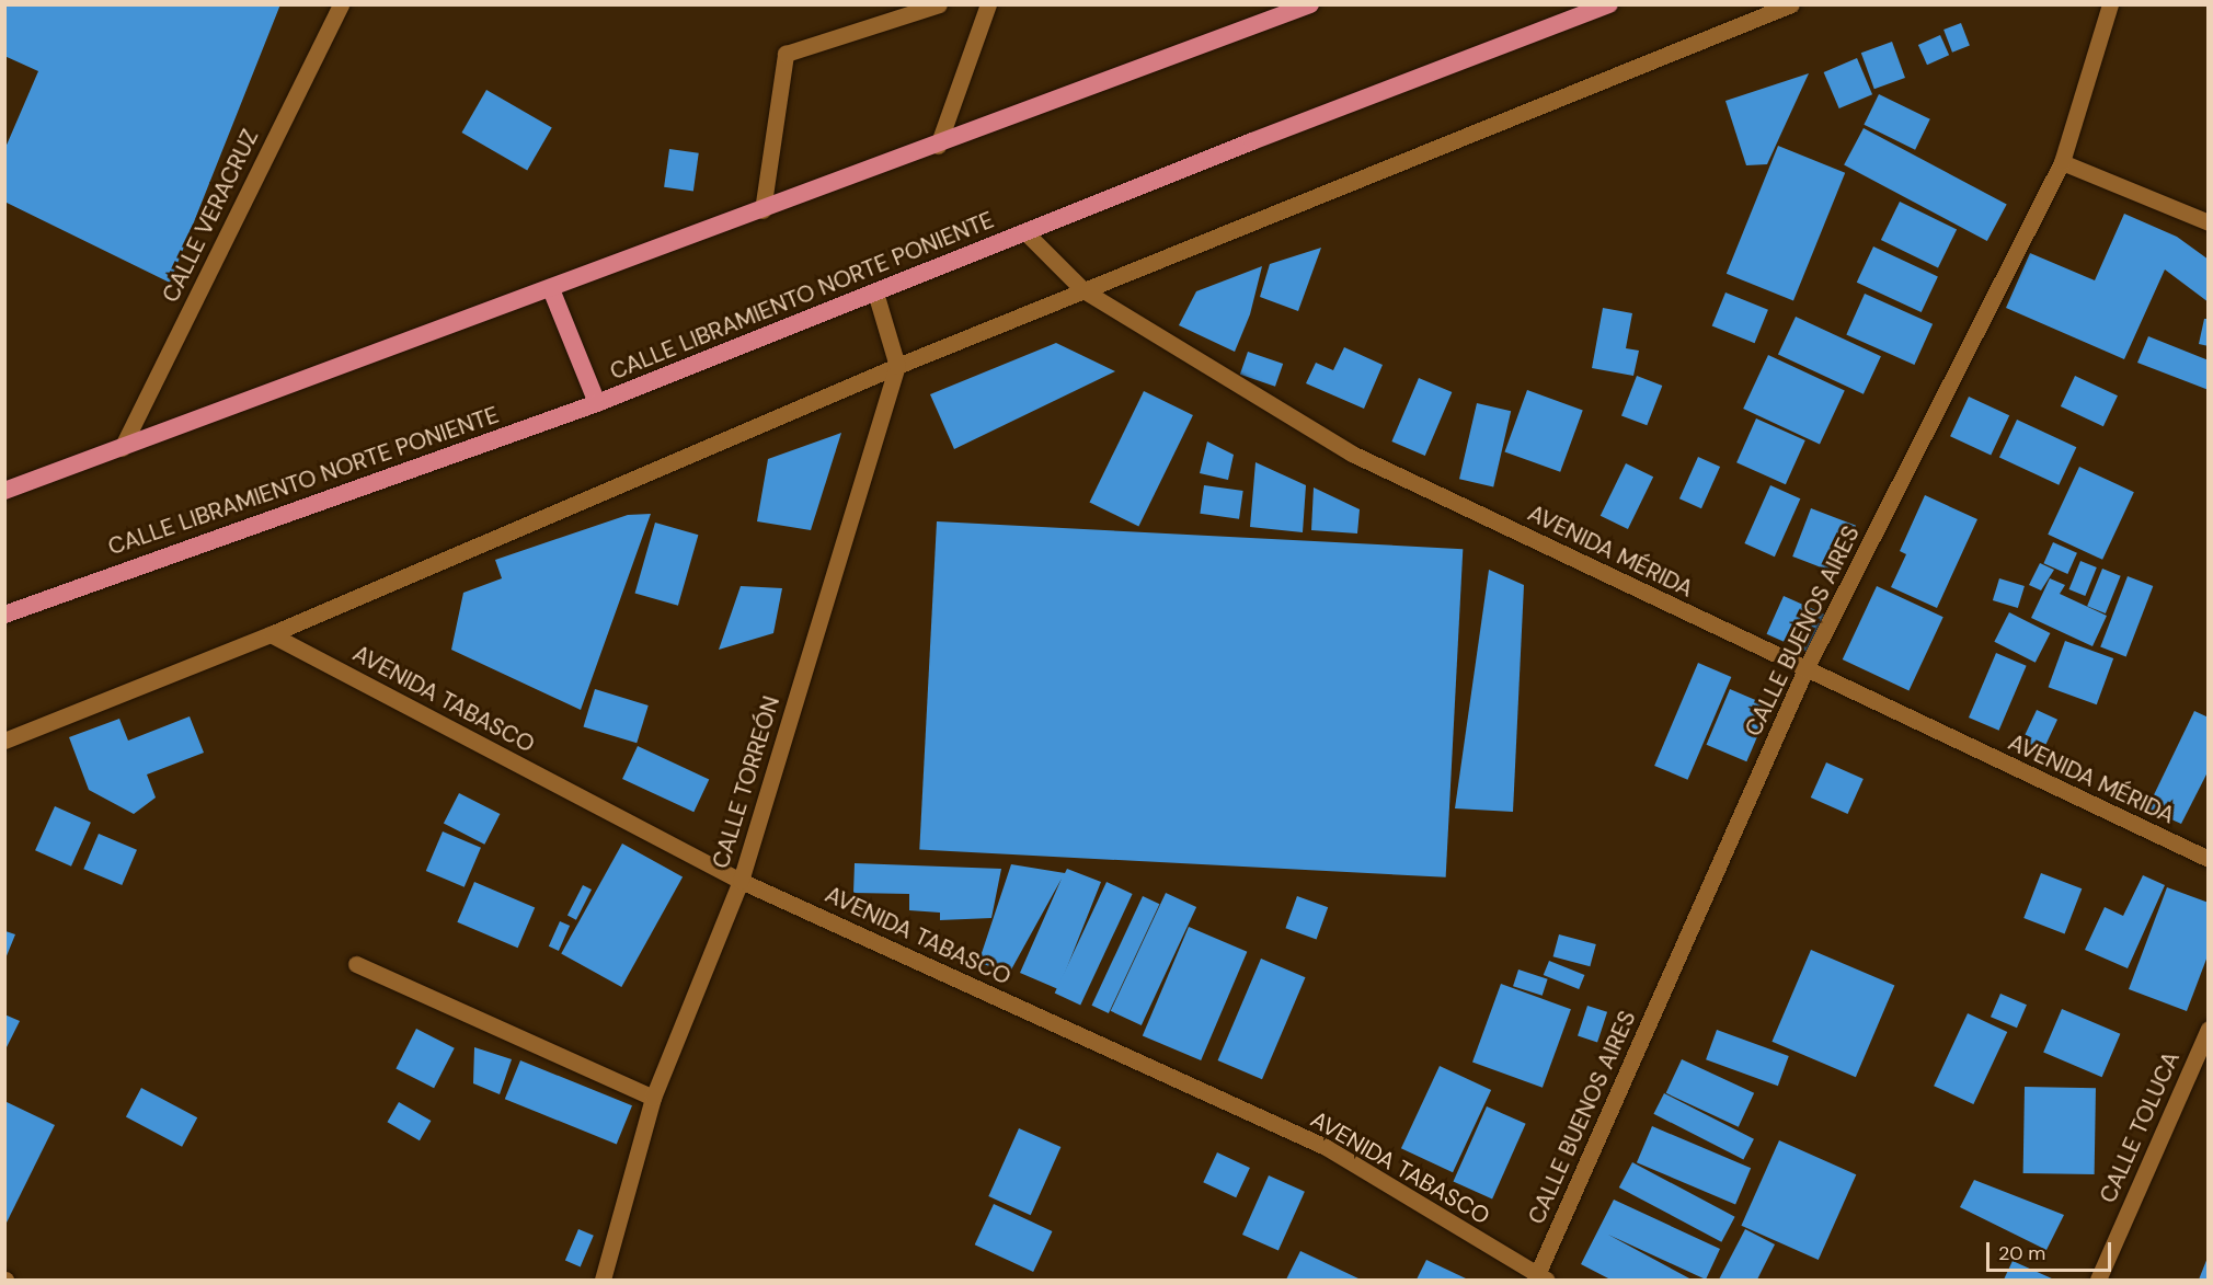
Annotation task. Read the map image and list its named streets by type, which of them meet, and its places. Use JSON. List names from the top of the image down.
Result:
{
  "streets": {
    "highway": ["CALLE LIBRAMIENTO NORTE PONIENTE"],
    "street": [
      "CALLE VERACRUZ",
      "AVENIDA MÉRIDA",
      "CALLE BUENOS AIRES",
      "AVENIDA TABASCO",
      "CALLE TORREÓN",
      "CALLE TOLUCA"
    ]
  },
  "crossings": [
    ["CALLE LIBRAMIENTO NORTE PONIENTE", "AVENIDA MÉRIDA"],
    ["AVENIDA MÉRIDA", "CALLE BUENOS AIRES"],
    ["CALLE BUENOS AIRES", "AVENIDA TABASCO"],
    ["AVENIDA TABASCO", "CALLE TORREÓN"]
  ],
  "scale_bar": "20 m"
}
